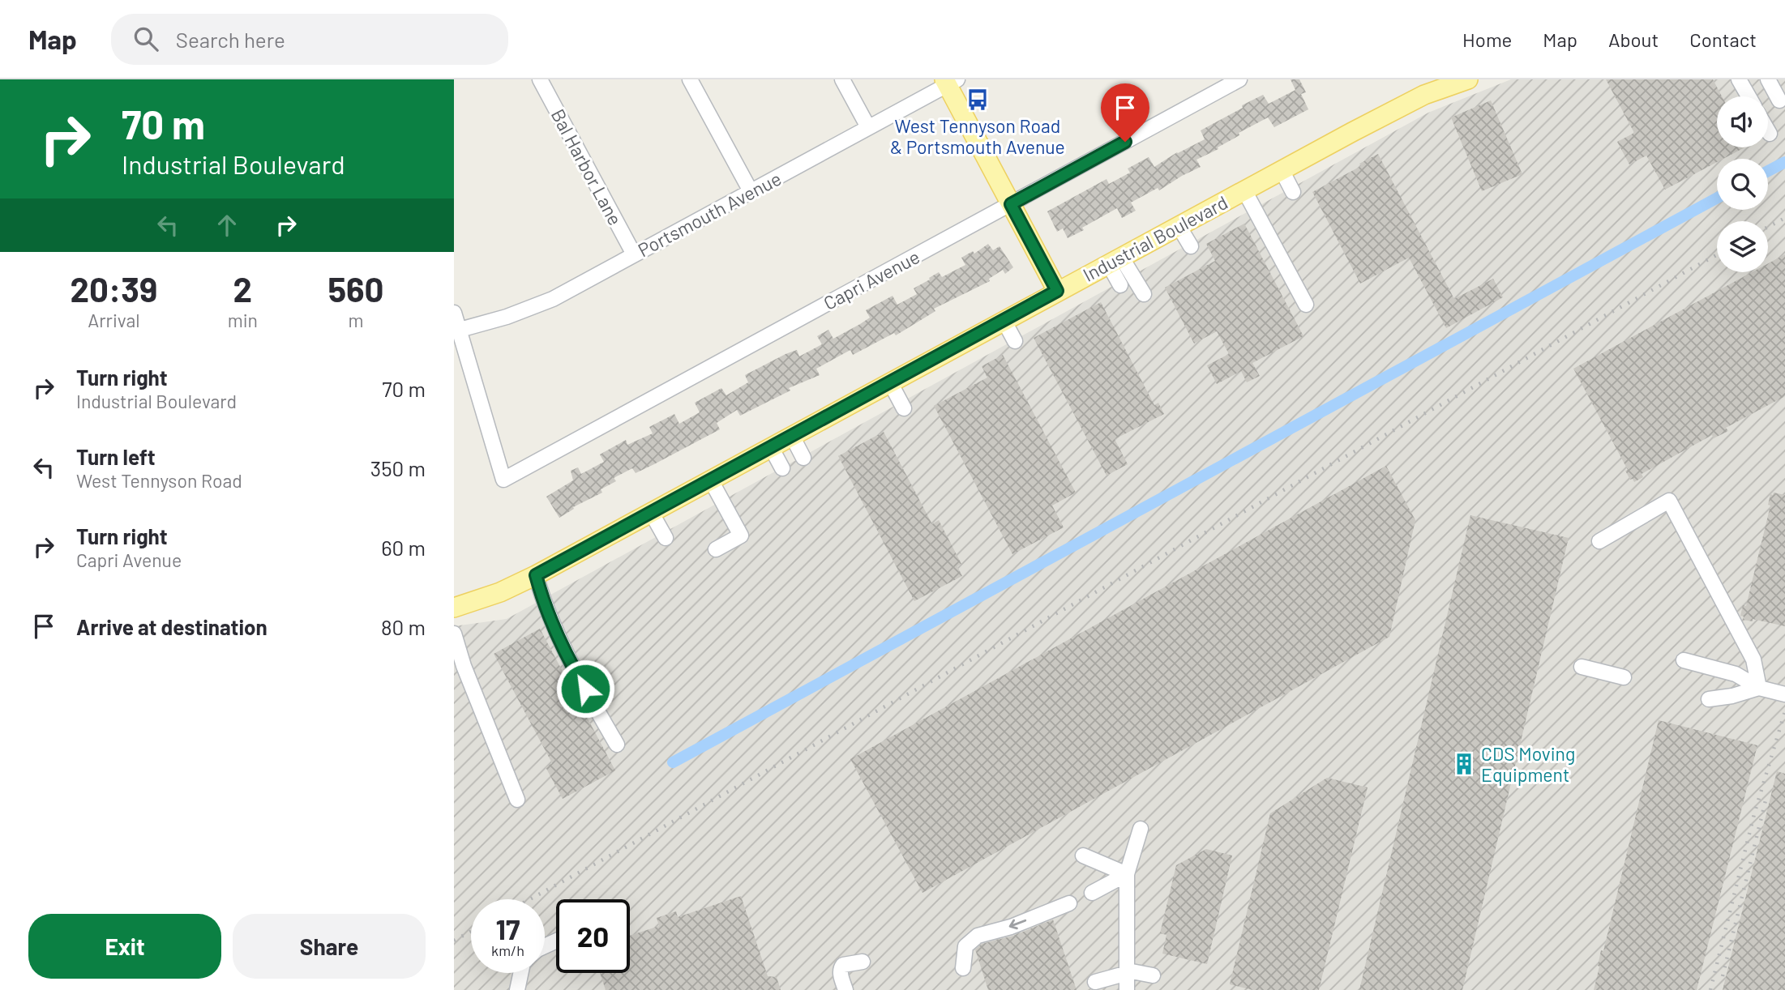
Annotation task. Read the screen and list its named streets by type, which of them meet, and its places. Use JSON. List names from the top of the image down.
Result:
{
  "streets": {
    "main road": ["Industrial Boulevard"],
    "street": ["Bal Harbor Lane", "Portsmouth Avenue", "Capri Avenue"]
  },
  "crossings": [
    ["Bal Harbor Lane", "Portsmouth Avenue"],
    ["Portsmouth Avenue", "Capri Avenue"]
  ],
  "places": {
    "bus stop": ["West Tennyson Road & Portsmouth Avenue"],
    "building": ["CDS Moving Equipment"]
  },
  "page": {
    "header": "Map",
    "search": "Search here",
    "nav": [
      "Home",
      "Map",
      "About",
      "Contact"
    ],
    "turn": ["70 m", "Industrial Boulevard"],
    "eta": [
      "20:39",
      "Arrival",
      "2",
      "min",
      "560",
      "m"
    ],
    "list": [
      {
        "name": "Turn right",
        "note": "Industrial Boulevard",
        "value": "70 m"
      },
      {
        "name": "Turn left",
        "note": "West Tennyson Road",
        "value": "350 m"
      },
      {
        "name": "Turn right",
        "note": "Capri Avenue",
        "value": "60 m"
      },
      {
        "name": "Arrive at destination",
        "value": "80 m"
      }
    ],
    "speed": "17 km/h",
    "limit": "20",
    "buttons": ["Exit", "Share"]
  }
}
